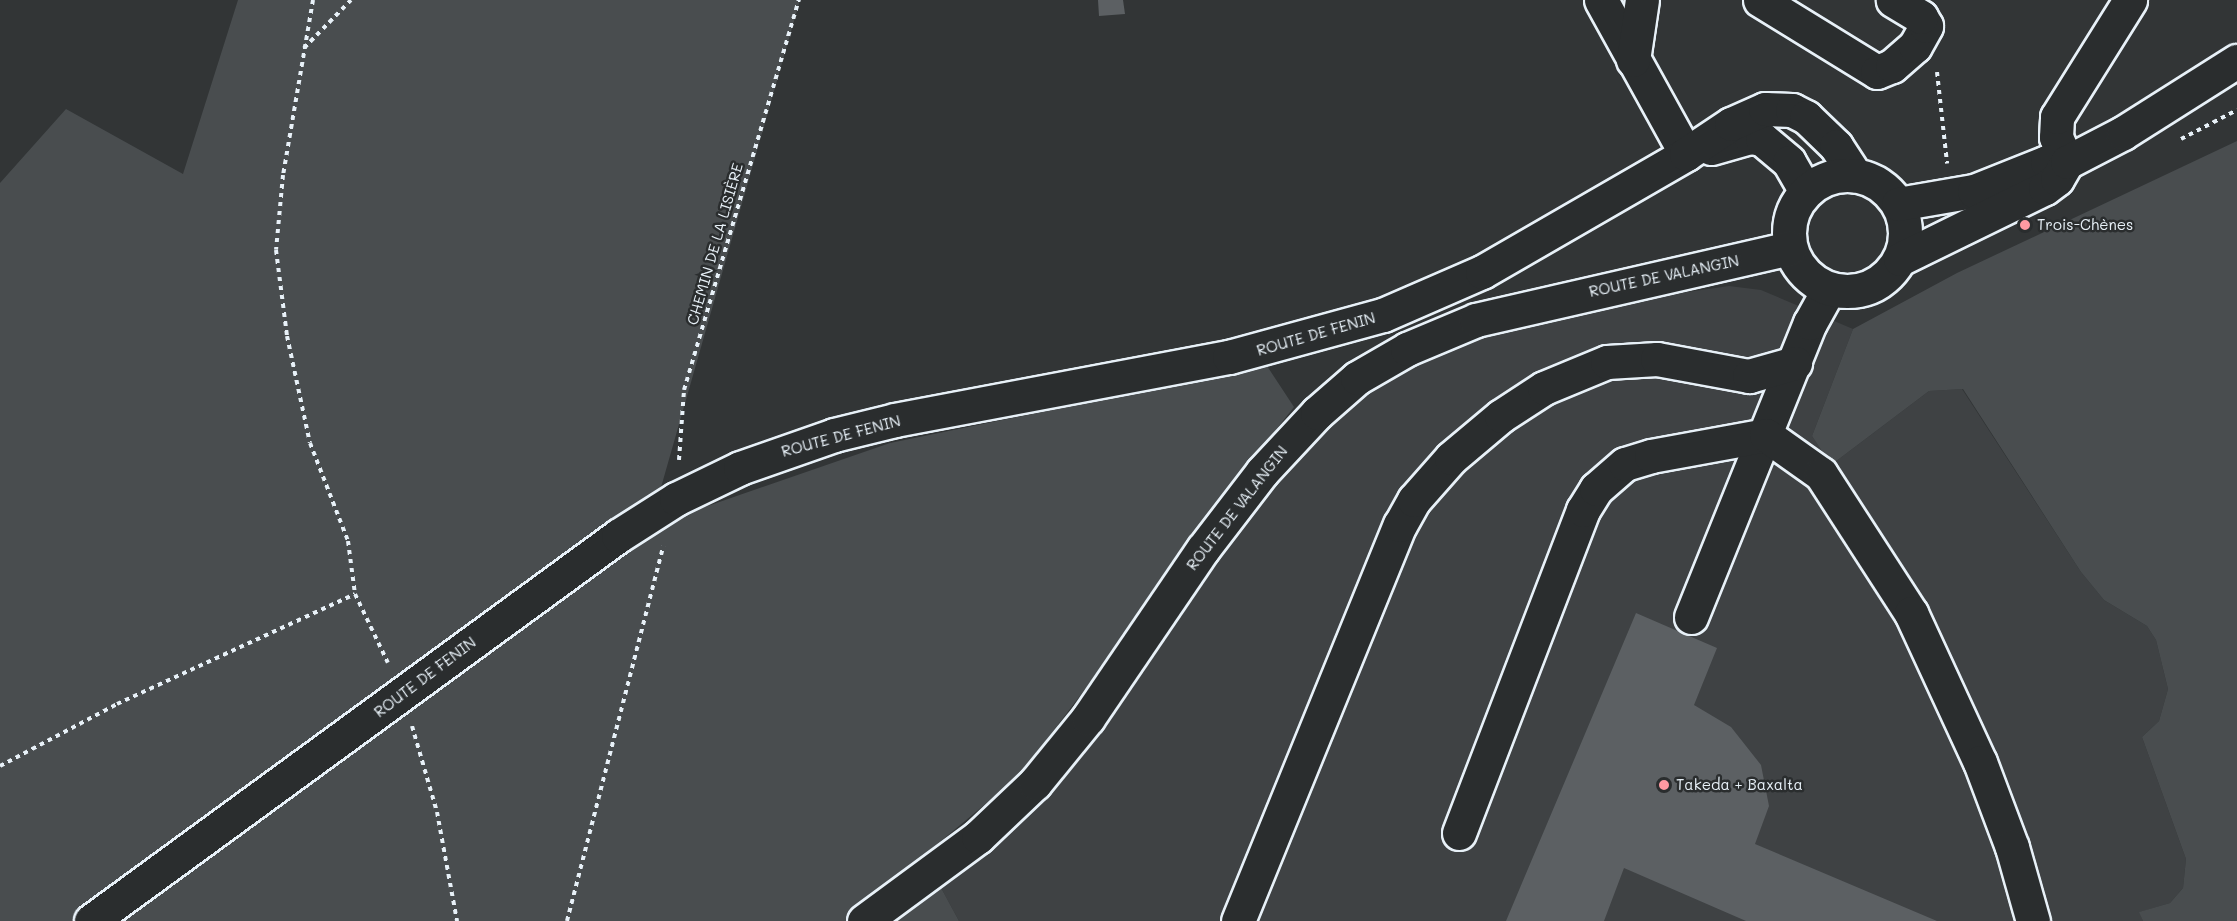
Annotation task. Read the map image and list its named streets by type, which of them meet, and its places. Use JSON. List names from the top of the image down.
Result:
{
  "streets": {
    "main road": ["ROUTE DE VALANGIN", "ROUTE DE FENIN"],
    "path": ["CHEMIN DE LA LISIÈRE"]
  },
  "crossings": [
    ["CHEMIN DE LA LISIÈRE", "ROUTE DE FENIN"],
    ["ROUTE DE VALANGIN", "ROUTE DE FENIN"]
  ],
  "places": ["Trois-Chènes", "Takeda + Baxalta"]
}
